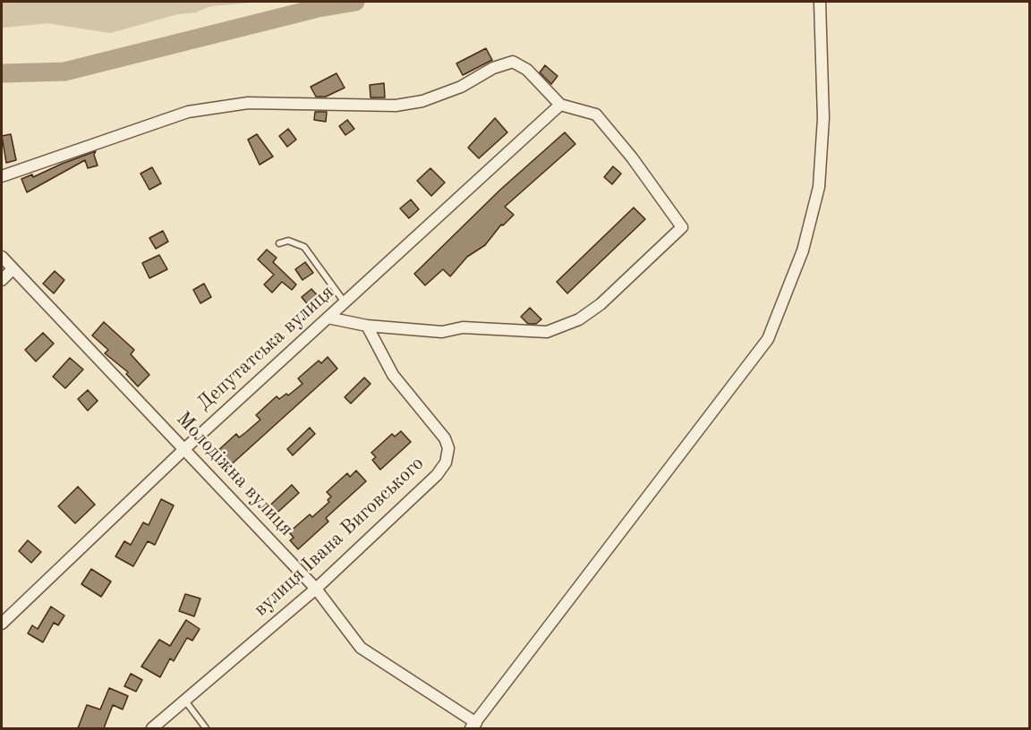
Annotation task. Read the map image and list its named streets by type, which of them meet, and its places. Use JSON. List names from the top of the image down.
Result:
{
  "streets": {
    "street": ["Депутатська вулиця", "Молодіжна вулиця", "вулиця Івана Виговського"]
  },
  "crossings": [
    ["Депутатська вулиця", "Молодіжна вулиця"],
    ["Молодіжна вулиця", "вулиця Івана Виговського"]
  ]
}
